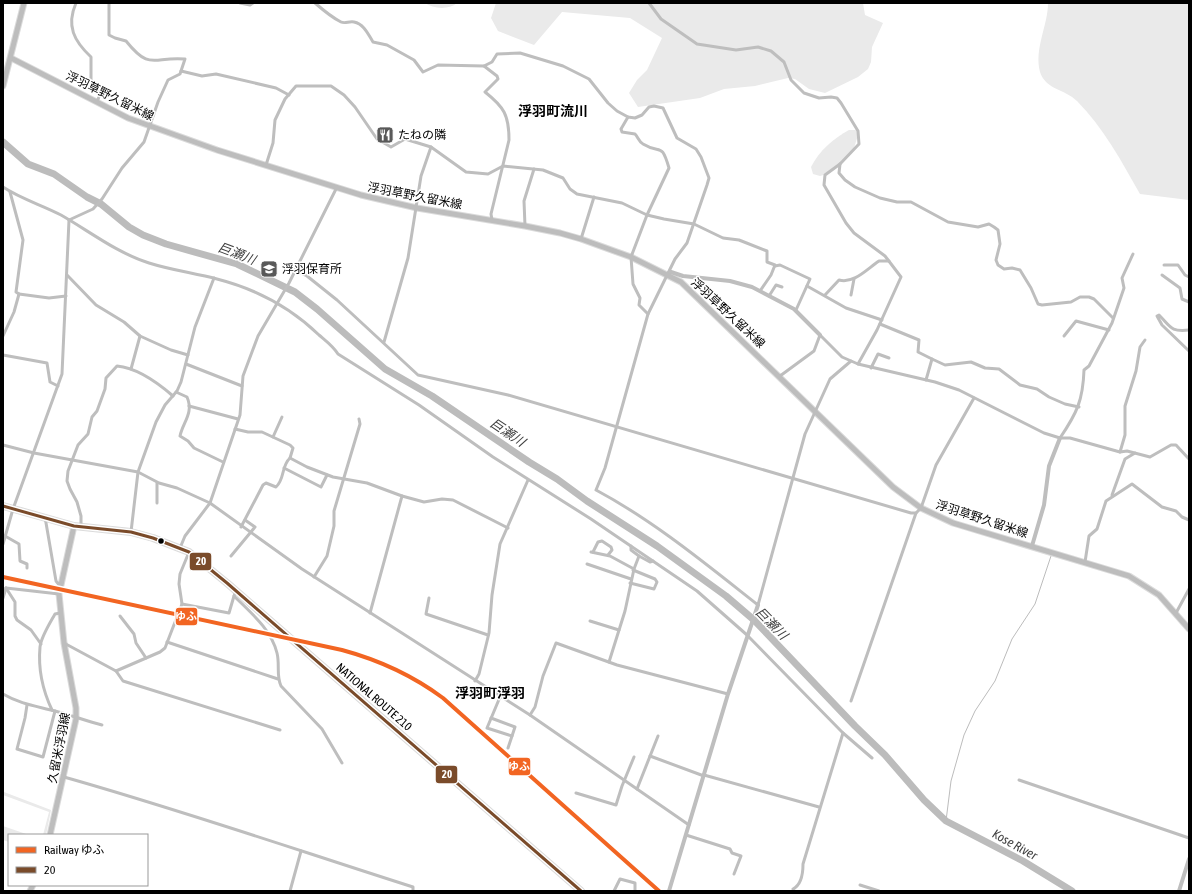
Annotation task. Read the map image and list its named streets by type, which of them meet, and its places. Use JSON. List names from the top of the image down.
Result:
{
  "streets": {
    "highway": ["NATIONAL ROUTE 210"],
    "main road": ["浮羽草野久留米線", "久留米浮羽線"]
  },
  "crossings": [
    ["NATIONAL ROUTE 210", "久留米浮羽線"]
  ],
  "districts": ["浮羽町流川", "浮羽町浮羽"],
  "water": ["巨瀬川", "Kose River"],
  "places": {
    "restaurant": ["たねの隣"],
    "school or university": ["浮羽保育所"]
  },
  "lines": ["transit line 20", "rail line ゆふ"],
  "legend": ["Railway ゆふ", "20"]
}
